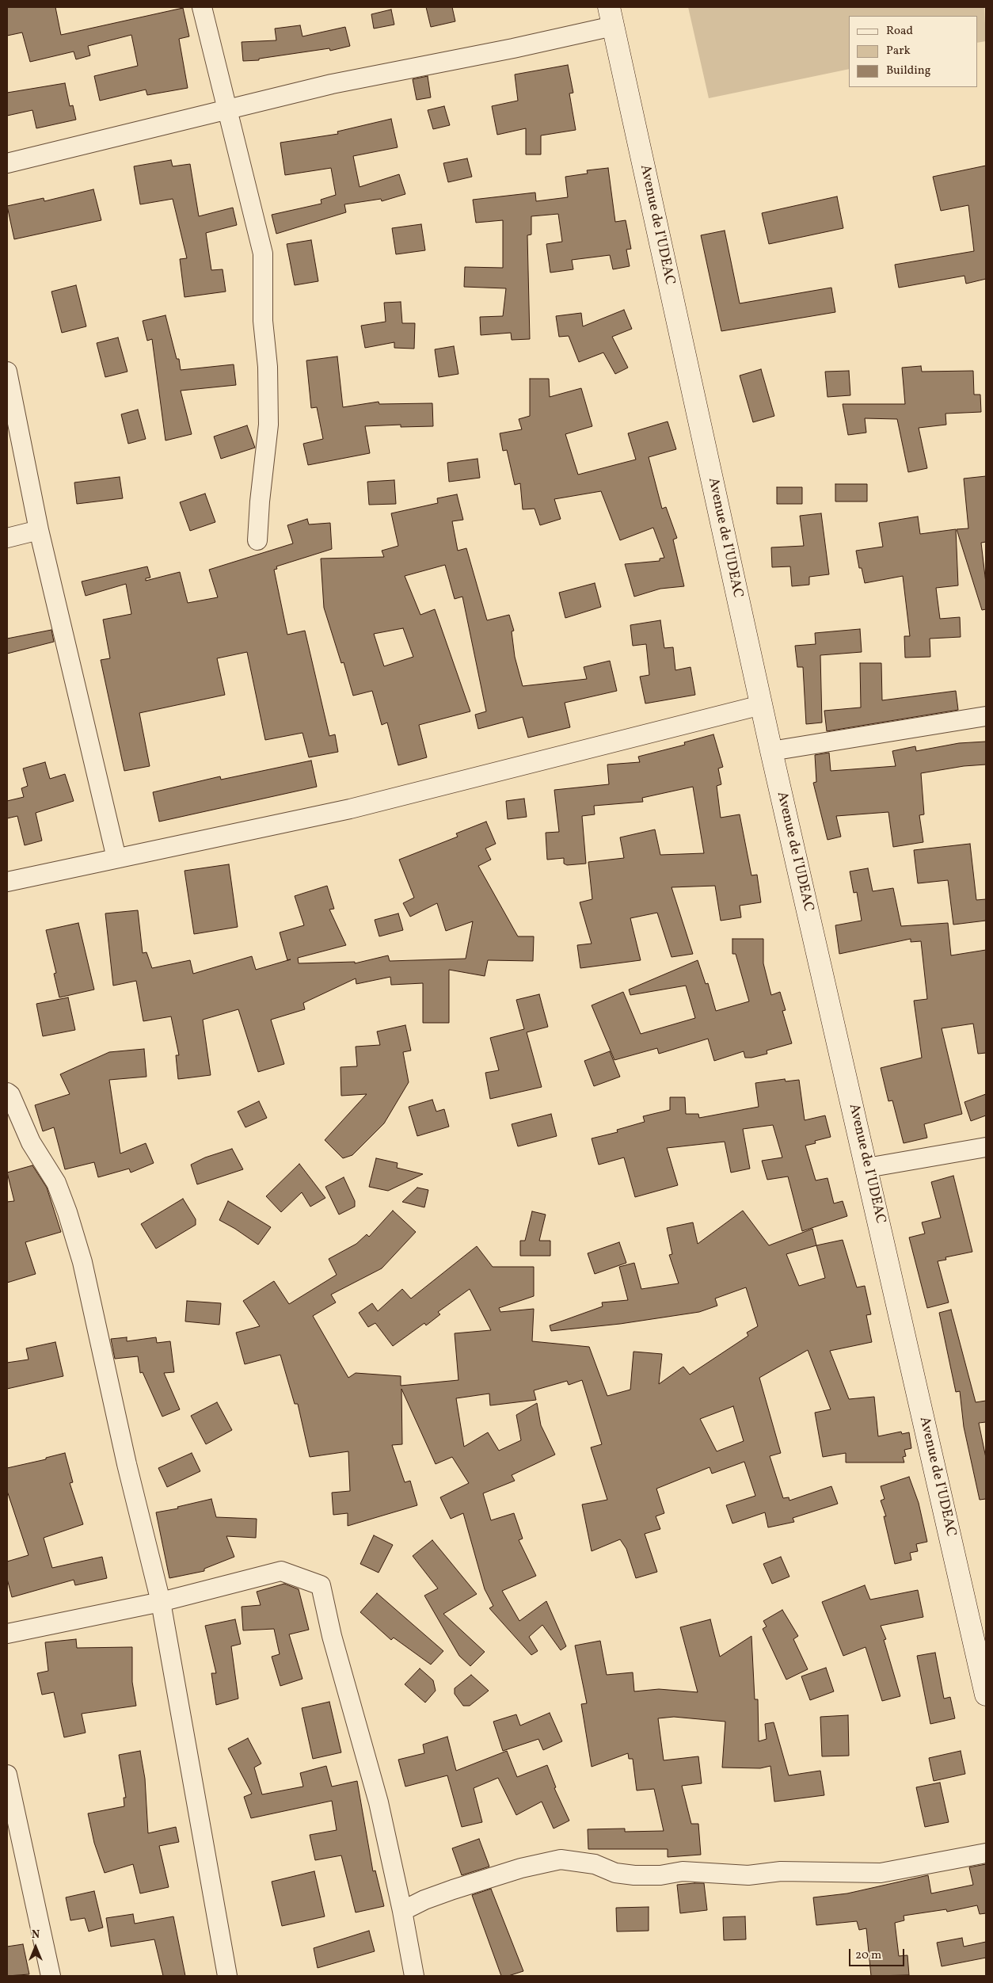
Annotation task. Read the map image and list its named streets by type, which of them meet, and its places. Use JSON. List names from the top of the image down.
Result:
{
  "streets": {
    "main road": ["Avenue de I'UDEAC"]
  },
  "legend": ["Road", "Park", "Building"],
  "scale_bar": "20 m",
  "north": "top"
}
